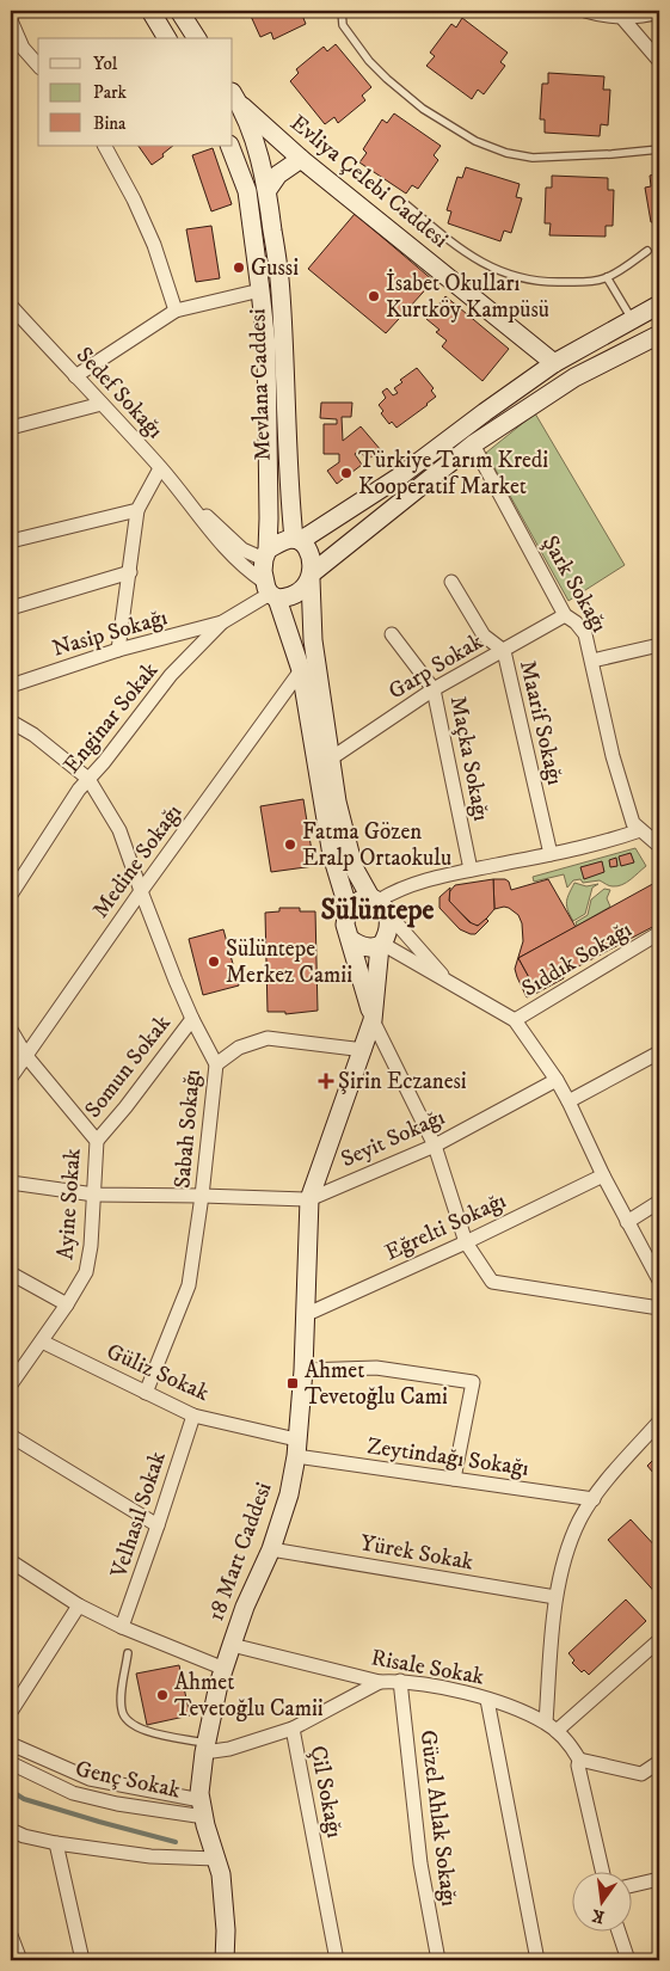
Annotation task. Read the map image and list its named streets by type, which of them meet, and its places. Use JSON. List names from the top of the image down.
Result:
{
  "streets": {
    "street": [
      "Evliya Çelebi Caddesi",
      "Mevlana Caddesi",
      "Sedef Sokağı",
      "Şark Sokağı",
      "Nasip Sokağı",
      "Garp Sokak",
      "Enginar Sokak",
      "Maarif Sokağı",
      "Maçka Sokağı",
      "Medine Sokağı",
      "Sıddık Sokağı",
      "Somun Sokak",
      "Sabah Sokağı",
      "Seyit Sokağı",
      "Ayine Sokak",
      "Eğrelti Sokağı",
      "Güliz Sokak",
      "Zeytindağı Sokağı",
      "Velhasıl Sokak",
      "18 Mart Caddesi",
      "Yürek Sokak",
      "Risale Sokak",
      "Genç Sokak",
      "Çil Sokağı",
      "Güzel Ahlak Sokağı"
    ]
  },
  "crossings": [
    ["Evliya Çelebi Caddesi", "Mevlana Caddesi"],
    ["Mevlana Caddesi", "Enginar Sokak"],
    ["Şark Sokağı", "Garp Sokak"],
    ["Nasip Sokağı", "Enginar Sokak"],
    ["Garp Sokak", "Maarif Sokağı"],
    ["Garp Sokak", "Maçka Sokağı"],
    ["Enginar Sokak", "Sabah Sokağı"],
    ["Medine Sokağı", "Sabah Sokağı"],
    ["Medine Sokağı", "Ayine Sokak"],
    ["Somun Sokak", "Sabah Sokağı"],
    ["Somun Sokak", "Ayine Sokak"],
    ["Sabah Sokağı", "Güliz Sokak"],
    ["Seyit Sokağı", "18 Mart Caddesi"],
    ["Ayine Sokak", "Güliz Sokak"],
    ["Eğrelti Sokağı", "18 Mart Caddesi"],
    ["Güliz Sokak", "Zeytindağı Sokağı"],
    ["Güliz Sokak", "Velhasıl Sokak"],
    ["Güliz Sokak", "18 Mart Caddesi"],
    ["Zeytindağı Sokağı", "18 Mart Caddesi"],
    ["18 Mart Caddesi", "Yürek Sokak"],
    ["18 Mart Caddesi", "Risale Sokak"],
    ["18 Mart Caddesi", "Genç Sokak"],
    ["Risale Sokak", "Çil Sokağı"],
    ["Risale Sokak", "Güzel Ahlak Sokağı"]
  ],
  "districts": ["Sülüntepe"],
  "places": {
    "other": [
      "Gussi",
      "İsabet Okulları Kurtköy Kampüsü",
      "Türkiye Tarım Kredi Kooperatif Market",
      "Fatma Gözen Eralp Ortaokulu",
      "Sülüntepe Merkez Camii",
      "Ahmet Tevetoğlu Camii"
    ],
    "health": ["Şirin Eczanesi"],
    "transit": ["Ahmet Tevetoğlu Cami"]
  },
  "legend": ["Yol", "Park", "Bina"],
  "north": "bottom"
}
